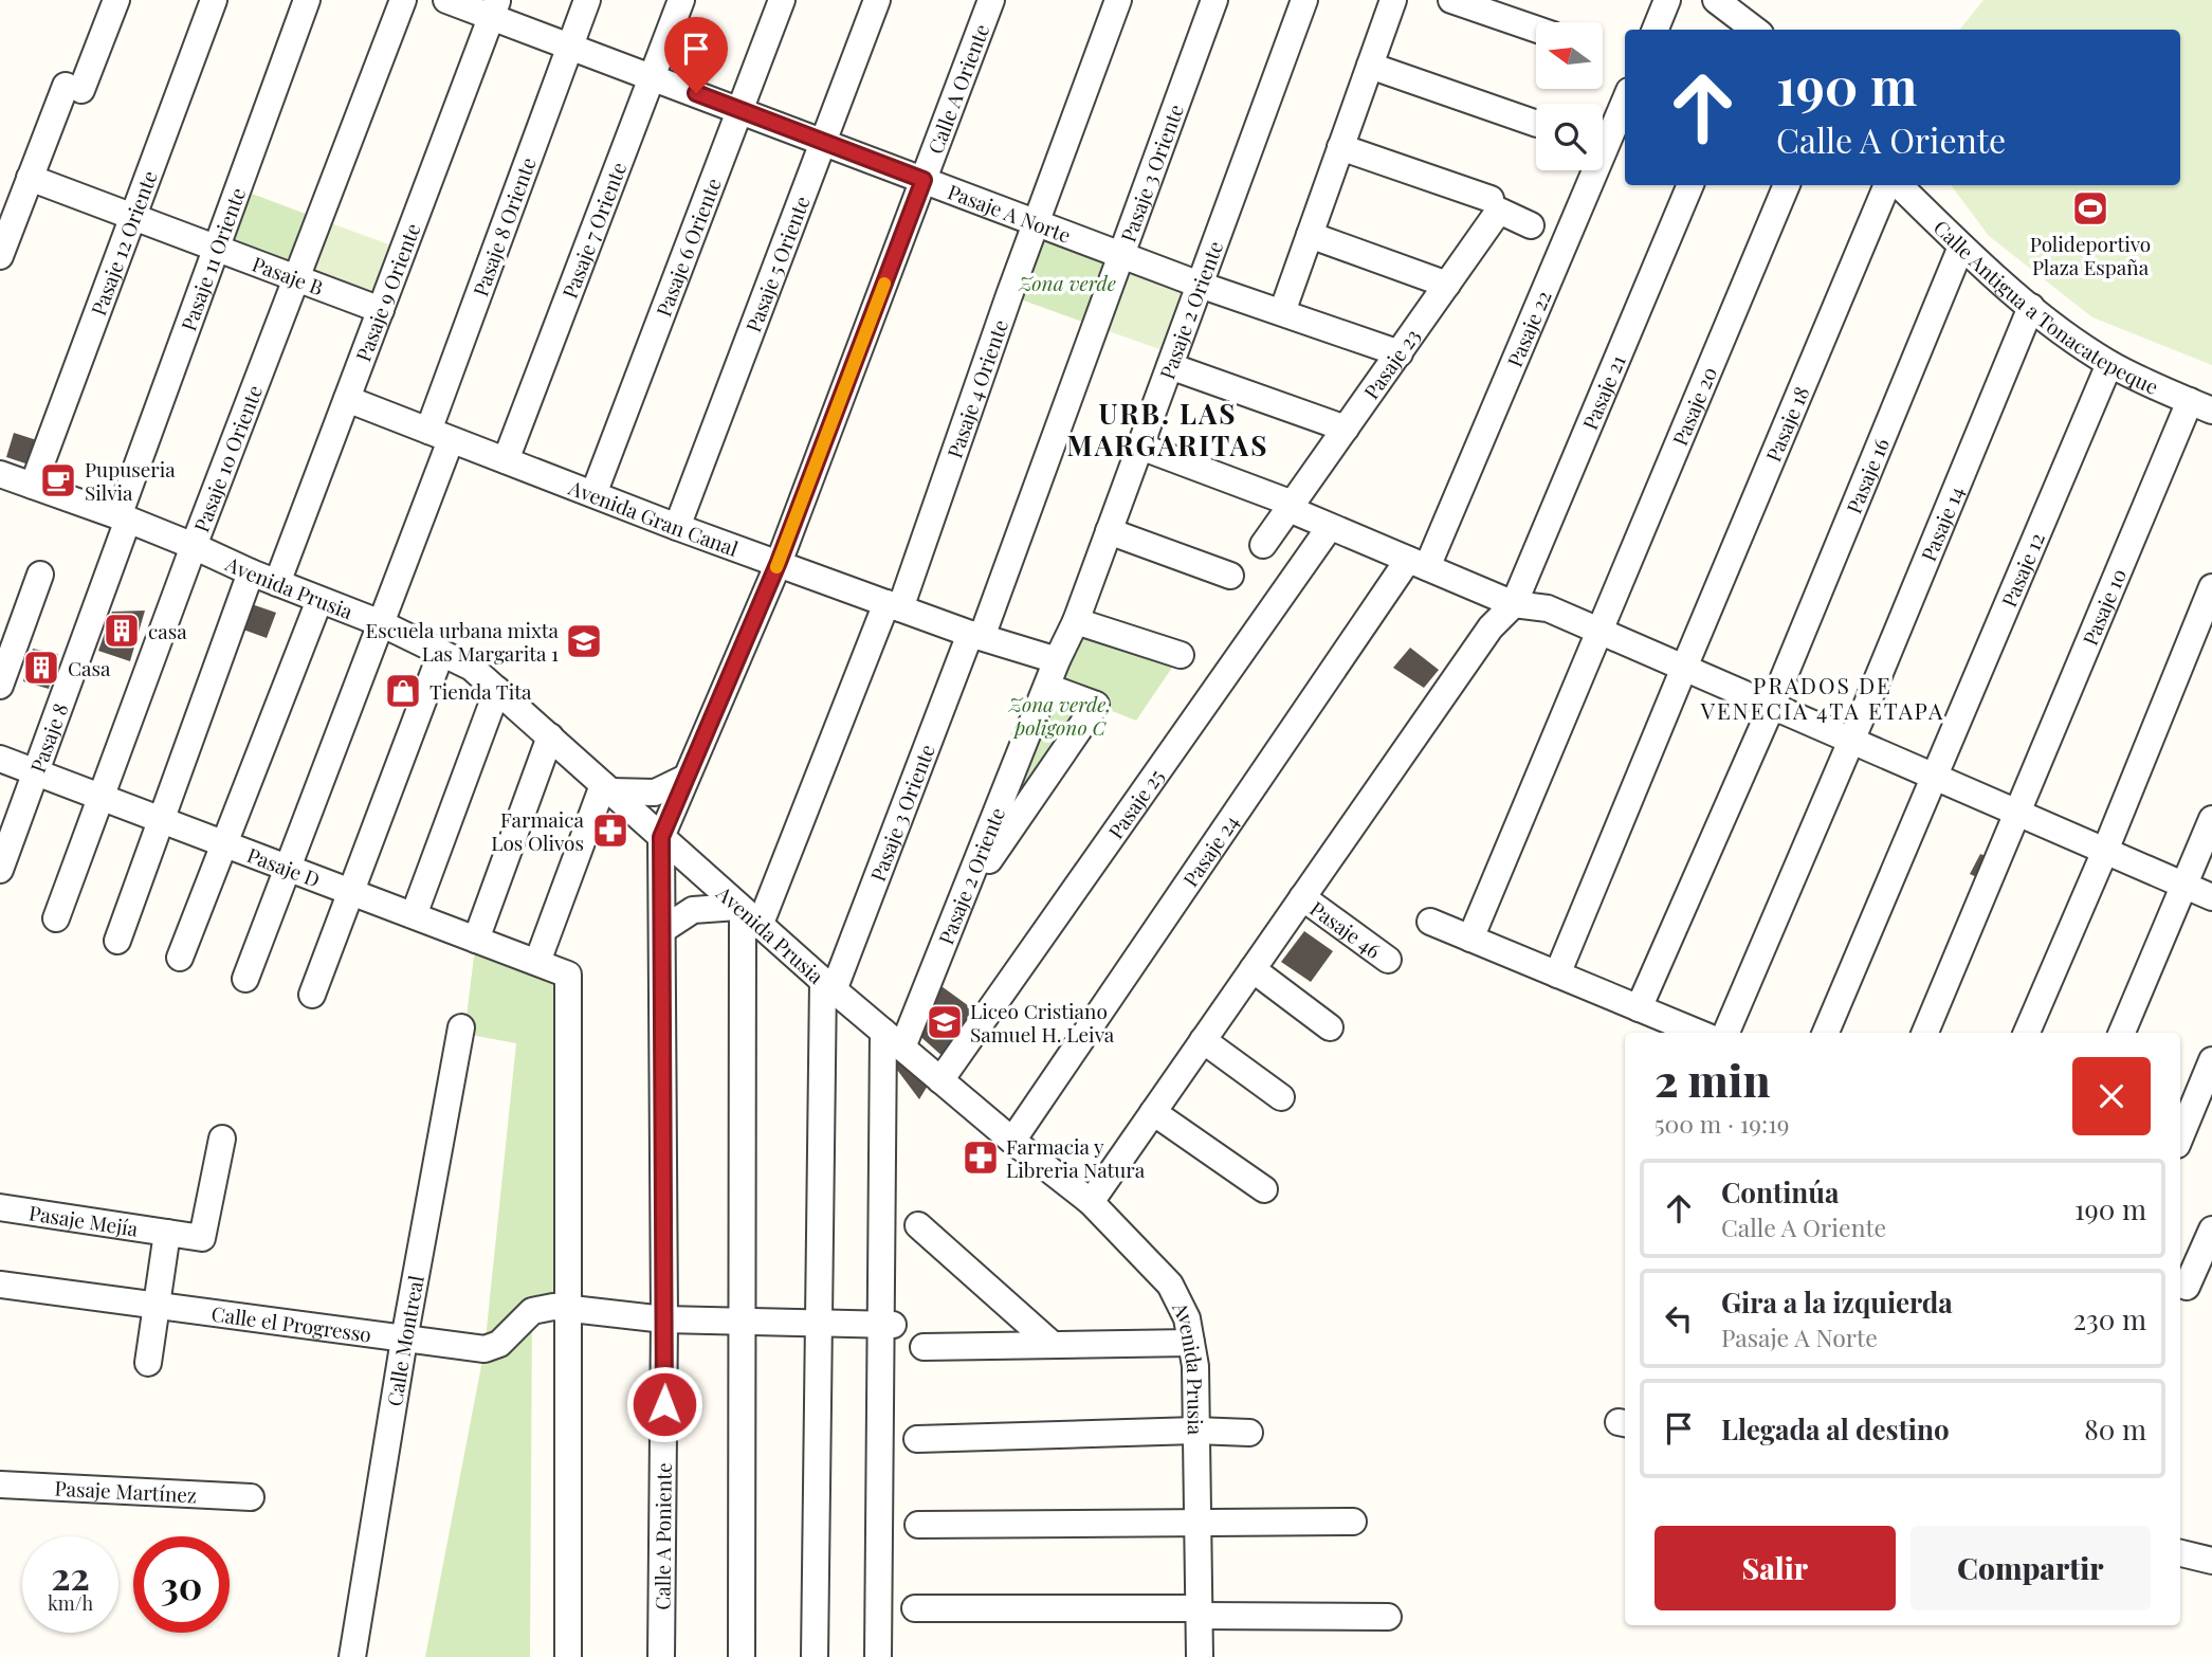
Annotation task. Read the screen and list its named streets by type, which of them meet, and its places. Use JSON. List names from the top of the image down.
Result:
{
  "streets": {
    "street": [
      "Calle A Oriente",
      "Pasaje 3 Oriente",
      "Pasaje A Norte",
      "Pasaje 8 Oriente",
      "Pasaje 7 Oriente",
      "Pasaje 12 Oriente",
      "Pasaje 6 Oriente",
      "Pasaje 11 Oriente",
      "Pasaje 5 Oriente",
      "Pasaje B",
      "Pasaje 9 Oriente",
      "Calle Antigua a Tonacatepeque",
      "Pasaje 2 Oriente",
      "Pasaje 22",
      "Pasaje 23",
      "Pasaje 4 Oriente",
      "Pasaje 21",
      "Pasaje 20",
      "Pasaje 18",
      "Pasaje 10 Oriente",
      "Pasaje 16",
      "Avenida Gran Canal",
      "Pasaje 14",
      "Pasaje 12",
      "Avenida Prusia",
      "Pasaje 10",
      "Pasaje 8",
      "Pasaje 25",
      "Pasaje 24",
      "Pasaje D",
      "Pasaje 46",
      "Pasaje Mejía",
      "Calle el Progresso",
      "Calle Montreal",
      "Pasaje Martínez",
      "Calle A Poniente"
    ]
  },
  "crossings": [
    ["Calle A Oriente", "Pasaje A Norte"],
    ["Calle A Oriente", "Avenida Gran Canal"],
    ["Calle A Oriente", "Avenida Prusia"],
    ["Calle A Oriente", "Calle A Poniente"],
    ["Pasaje 3 Oriente", "Pasaje A Norte"],
    ["Pasaje 3 Oriente", "Avenida Gran Canal"],
    ["Pasaje 3 Oriente", "Avenida Prusia"],
    ["Pasaje A Norte", "Pasaje 8 Oriente"],
    ["Pasaje A Norte", "Pasaje 7 Oriente"],
    ["Pasaje A Norte", "Pasaje 6 Oriente"],
    ["Pasaje A Norte", "Pasaje 5 Oriente"],
    ["Pasaje A Norte", "Pasaje 9 Oriente"],
    ["Pasaje A Norte", "Pasaje 2 Oriente"],
    ["Pasaje A Norte", "Pasaje 23"],
    ["Pasaje A Norte", "Pasaje 4 Oriente"],
    ["Pasaje 8 Oriente", "Avenida Gran Canal"],
    ["Pasaje 7 Oriente", "Avenida Gran Canal"],
    ["Pasaje 12 Oriente", "Pasaje B"],
    ["Pasaje 12 Oriente", "Avenida Prusia"],
    ["Pasaje 6 Oriente", "Avenida Gran Canal"],
    ["Pasaje 11 Oriente", "Pasaje B"],
    ["Pasaje 11 Oriente", "Avenida Prusia"],
    ["Pasaje 11 Oriente", "Pasaje 8"],
    ["Pasaje 5 Oriente", "Avenida Gran Canal"],
    ["Pasaje B", "Pasaje 9 Oriente"],
    ["Pasaje B", "Pasaje 10 Oriente"],
    ["Pasaje 9 Oriente", "Avenida Gran Canal"],
    ["Pasaje 9 Oriente", "Avenida Prusia"],
    ["Calle Antigua a Tonacatepeque", "Pasaje 16"],
    ["Calle Antigua a Tonacatepeque", "Pasaje 14"],
    ["Calle Antigua a Tonacatepeque", "Pasaje 12"],
    ["Calle Antigua a Tonacatepeque", "Pasaje 10"],
    ["Pasaje 2 Oriente", "Avenida Gran Canal"],
    ["Pasaje 2 Oriente", "Avenida Prusia"],
    ["Pasaje 22", "Pasaje 24"],
    ["Pasaje 4 Oriente", "Avenida Gran Canal"],
    ["Pasaje 4 Oriente", "Avenida Prusia"],
    ["Pasaje 10 Oriente", "Avenida Prusia"],
    ["Pasaje 10 Oriente", "Pasaje D"],
    ["Avenida Prusia", "Pasaje 8"],
    ["Avenida Prusia", "Pasaje 25"],
    ["Avenida Prusia", "Pasaje 24"],
    ["Avenida Prusia", "Calle A Poniente"],
    ["Pasaje 8", "Pasaje D"],
    ["Pasaje D", "Calle el Progresso"],
    ["Calle el Progresso", "Calle Montreal"],
    ["Calle el Progresso", "Calle A Poniente"]
  ],
  "districts": ["URB. LAS MARGARITAS", "PRADOS DE VENECIA 4TA ETAPA"],
  "parks": ["Zona verde", "Zona verde, poligono C"],
  "places": {
    "sports": ["Polideportivo Plaza España"],
    "cafe": ["Pupuseria Silvia"],
    "building": ["casa", "Casa"],
    "school or university": ["Escuela urbana mixta Las Margarita 1", "Liceo Cristiano Samuel H. Leiva"],
    "shop": ["Tienda Tita"],
    "pharmacy": ["Farmaica Los Olivos", "Farmacia y Libreria Natura"]
  },
  "north": "left",
  "page": {
    "turn": ["190 m", "Calle A Oriente"],
    "heading": ["2 min", "500 m · 19:19"],
    "list": [
      {
        "name": "Continúa",
        "note": "Calle A Oriente",
        "value": "190 m"
      },
      {
        "name": "Gira a la izquierda",
        "note": "Pasaje A Norte",
        "value": "230 m"
      },
      {
        "name": "Llegada al destino",
        "value": "80 m"
      }
    ],
    "buttons": ["Salir", "Compartir"],
    "speed": "22 km/h",
    "limit": "30"
  }
}
